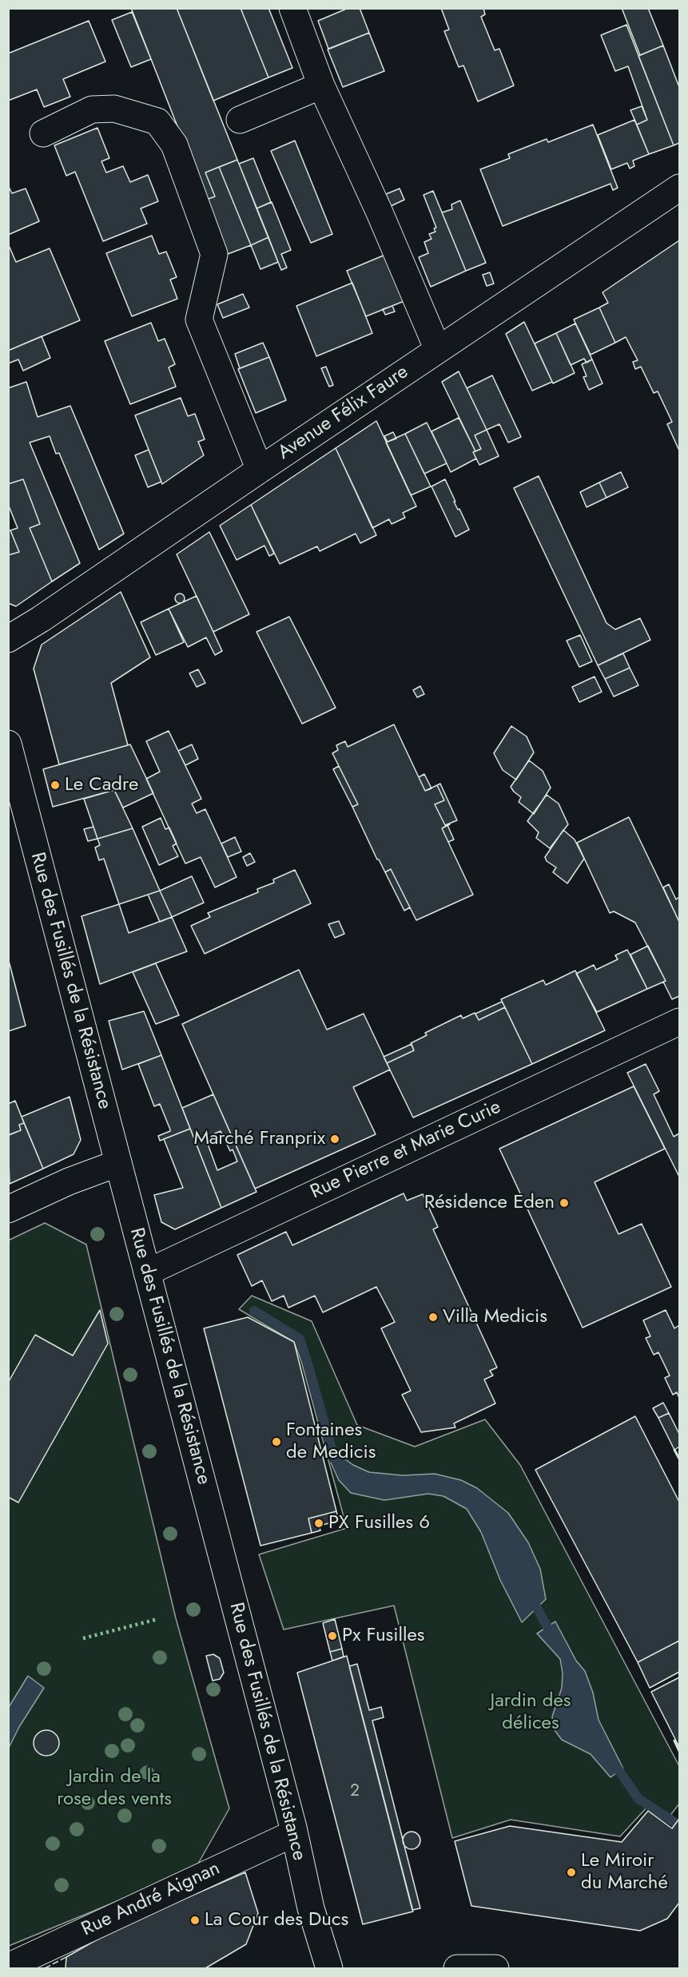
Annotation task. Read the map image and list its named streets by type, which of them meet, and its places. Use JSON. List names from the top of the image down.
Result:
{
  "streets": {
    "street": [
      "Avenue Félix Faure",
      "Rue des Fusillés de la Résistance",
      "Rue Pierre et Marie Curie",
      "Rue André Aignan"
    ]
  },
  "crossings": [
    ["Rue des Fusillés de la Résistance", "Rue Pierre et Marie Curie"],
    ["Rue des Fusillés de la Résistance", "Rue André Aignan"]
  ],
  "parks": ["Jardin des délices", "Jardin de la rose des vents"],
  "places": [
    "Le Cadre",
    "Marché Franprix",
    "Résidence Eden",
    "Villa Medicis",
    "Fontaines de Medicis",
    "PX Fusilles 6",
    "Px Fusilles",
    "Le Miroir du Marché",
    "La Cour des Ducs"
  ],
  "house_numbers": ["2"]
}
